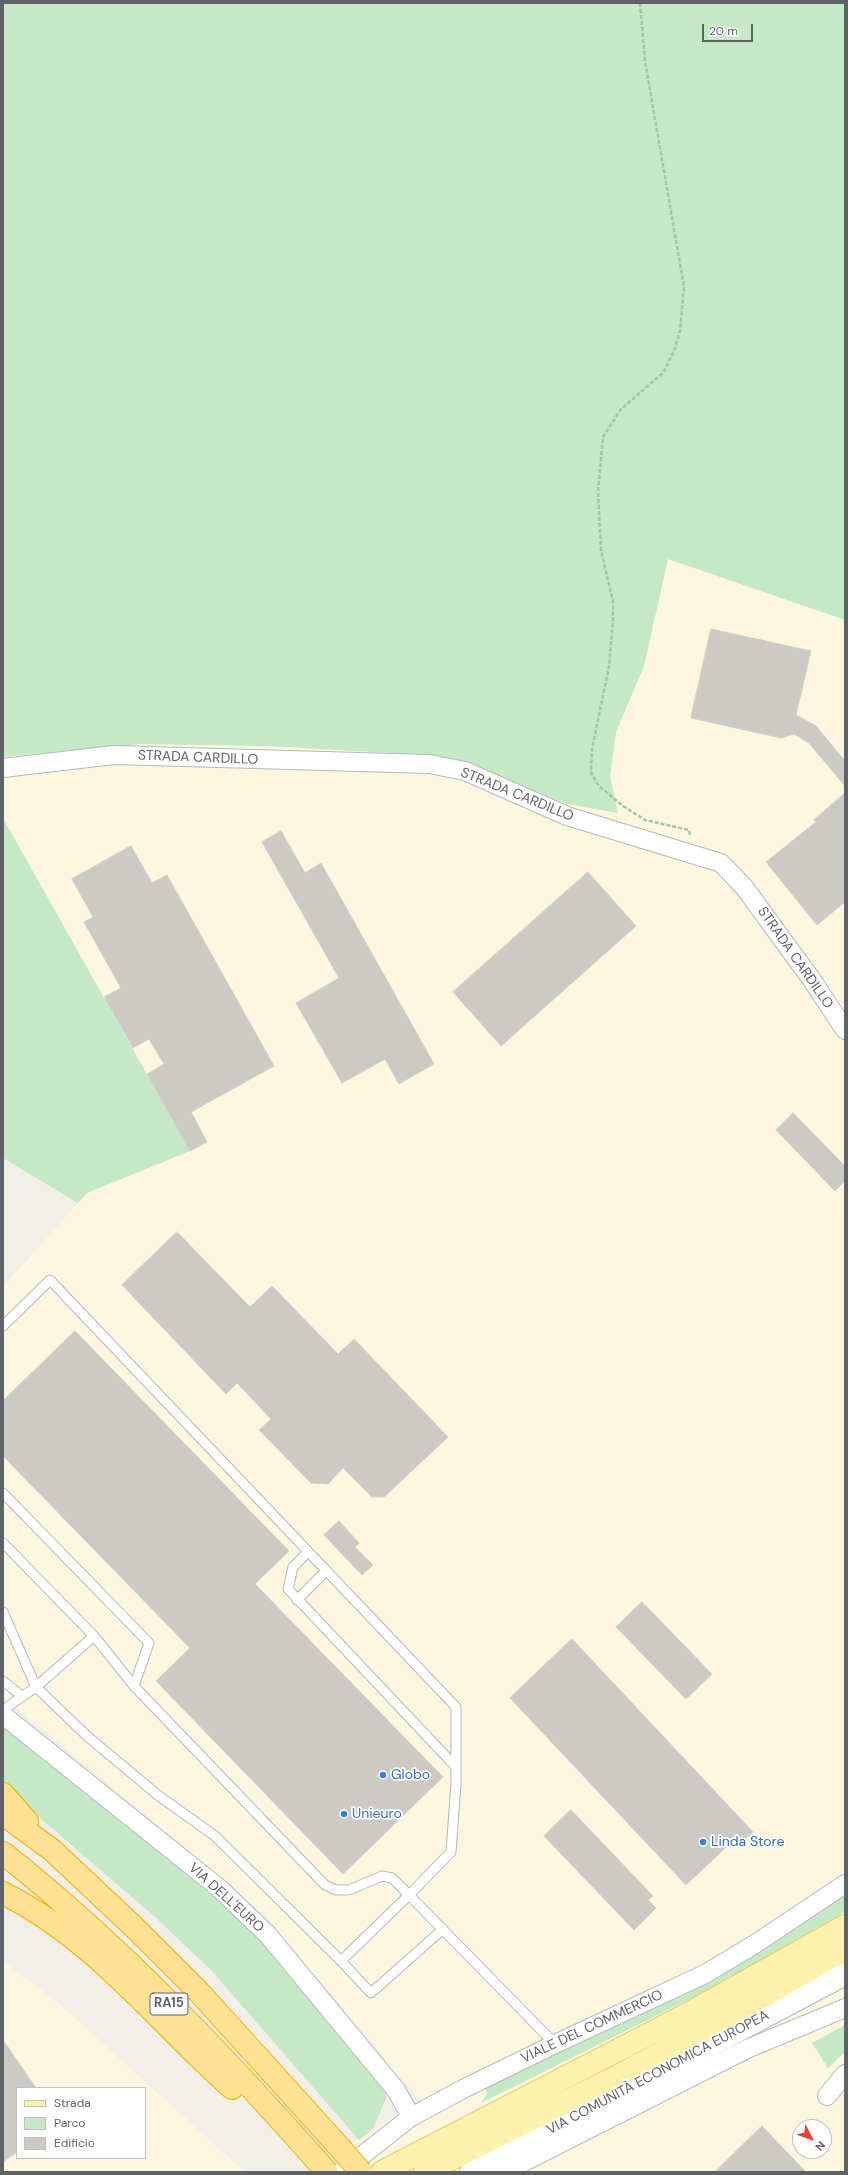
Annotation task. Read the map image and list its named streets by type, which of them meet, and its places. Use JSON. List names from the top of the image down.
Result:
{
  "streets": {
    "highway": ["RA15"],
    "street": [
      "STRADA CARDILLO",
      "VIA DELL'EURO",
      "VIALE DEL COMMERCIO",
      "VIA COMUNITÀ ECONOMICA EUROPEA"
    ]
  },
  "crossings": [
    ["VIA DELL'EURO", "VIALE DEL COMMERCIO"],
    ["RA15", "VIALE DEL COMMERCIO"]
  ],
  "places": ["Globo", "Unieuro", "Linda Store"],
  "legend": ["Strada", "Parco", "Edificio"],
  "scale_bar": "20 m",
  "north": "bottom right"
}
